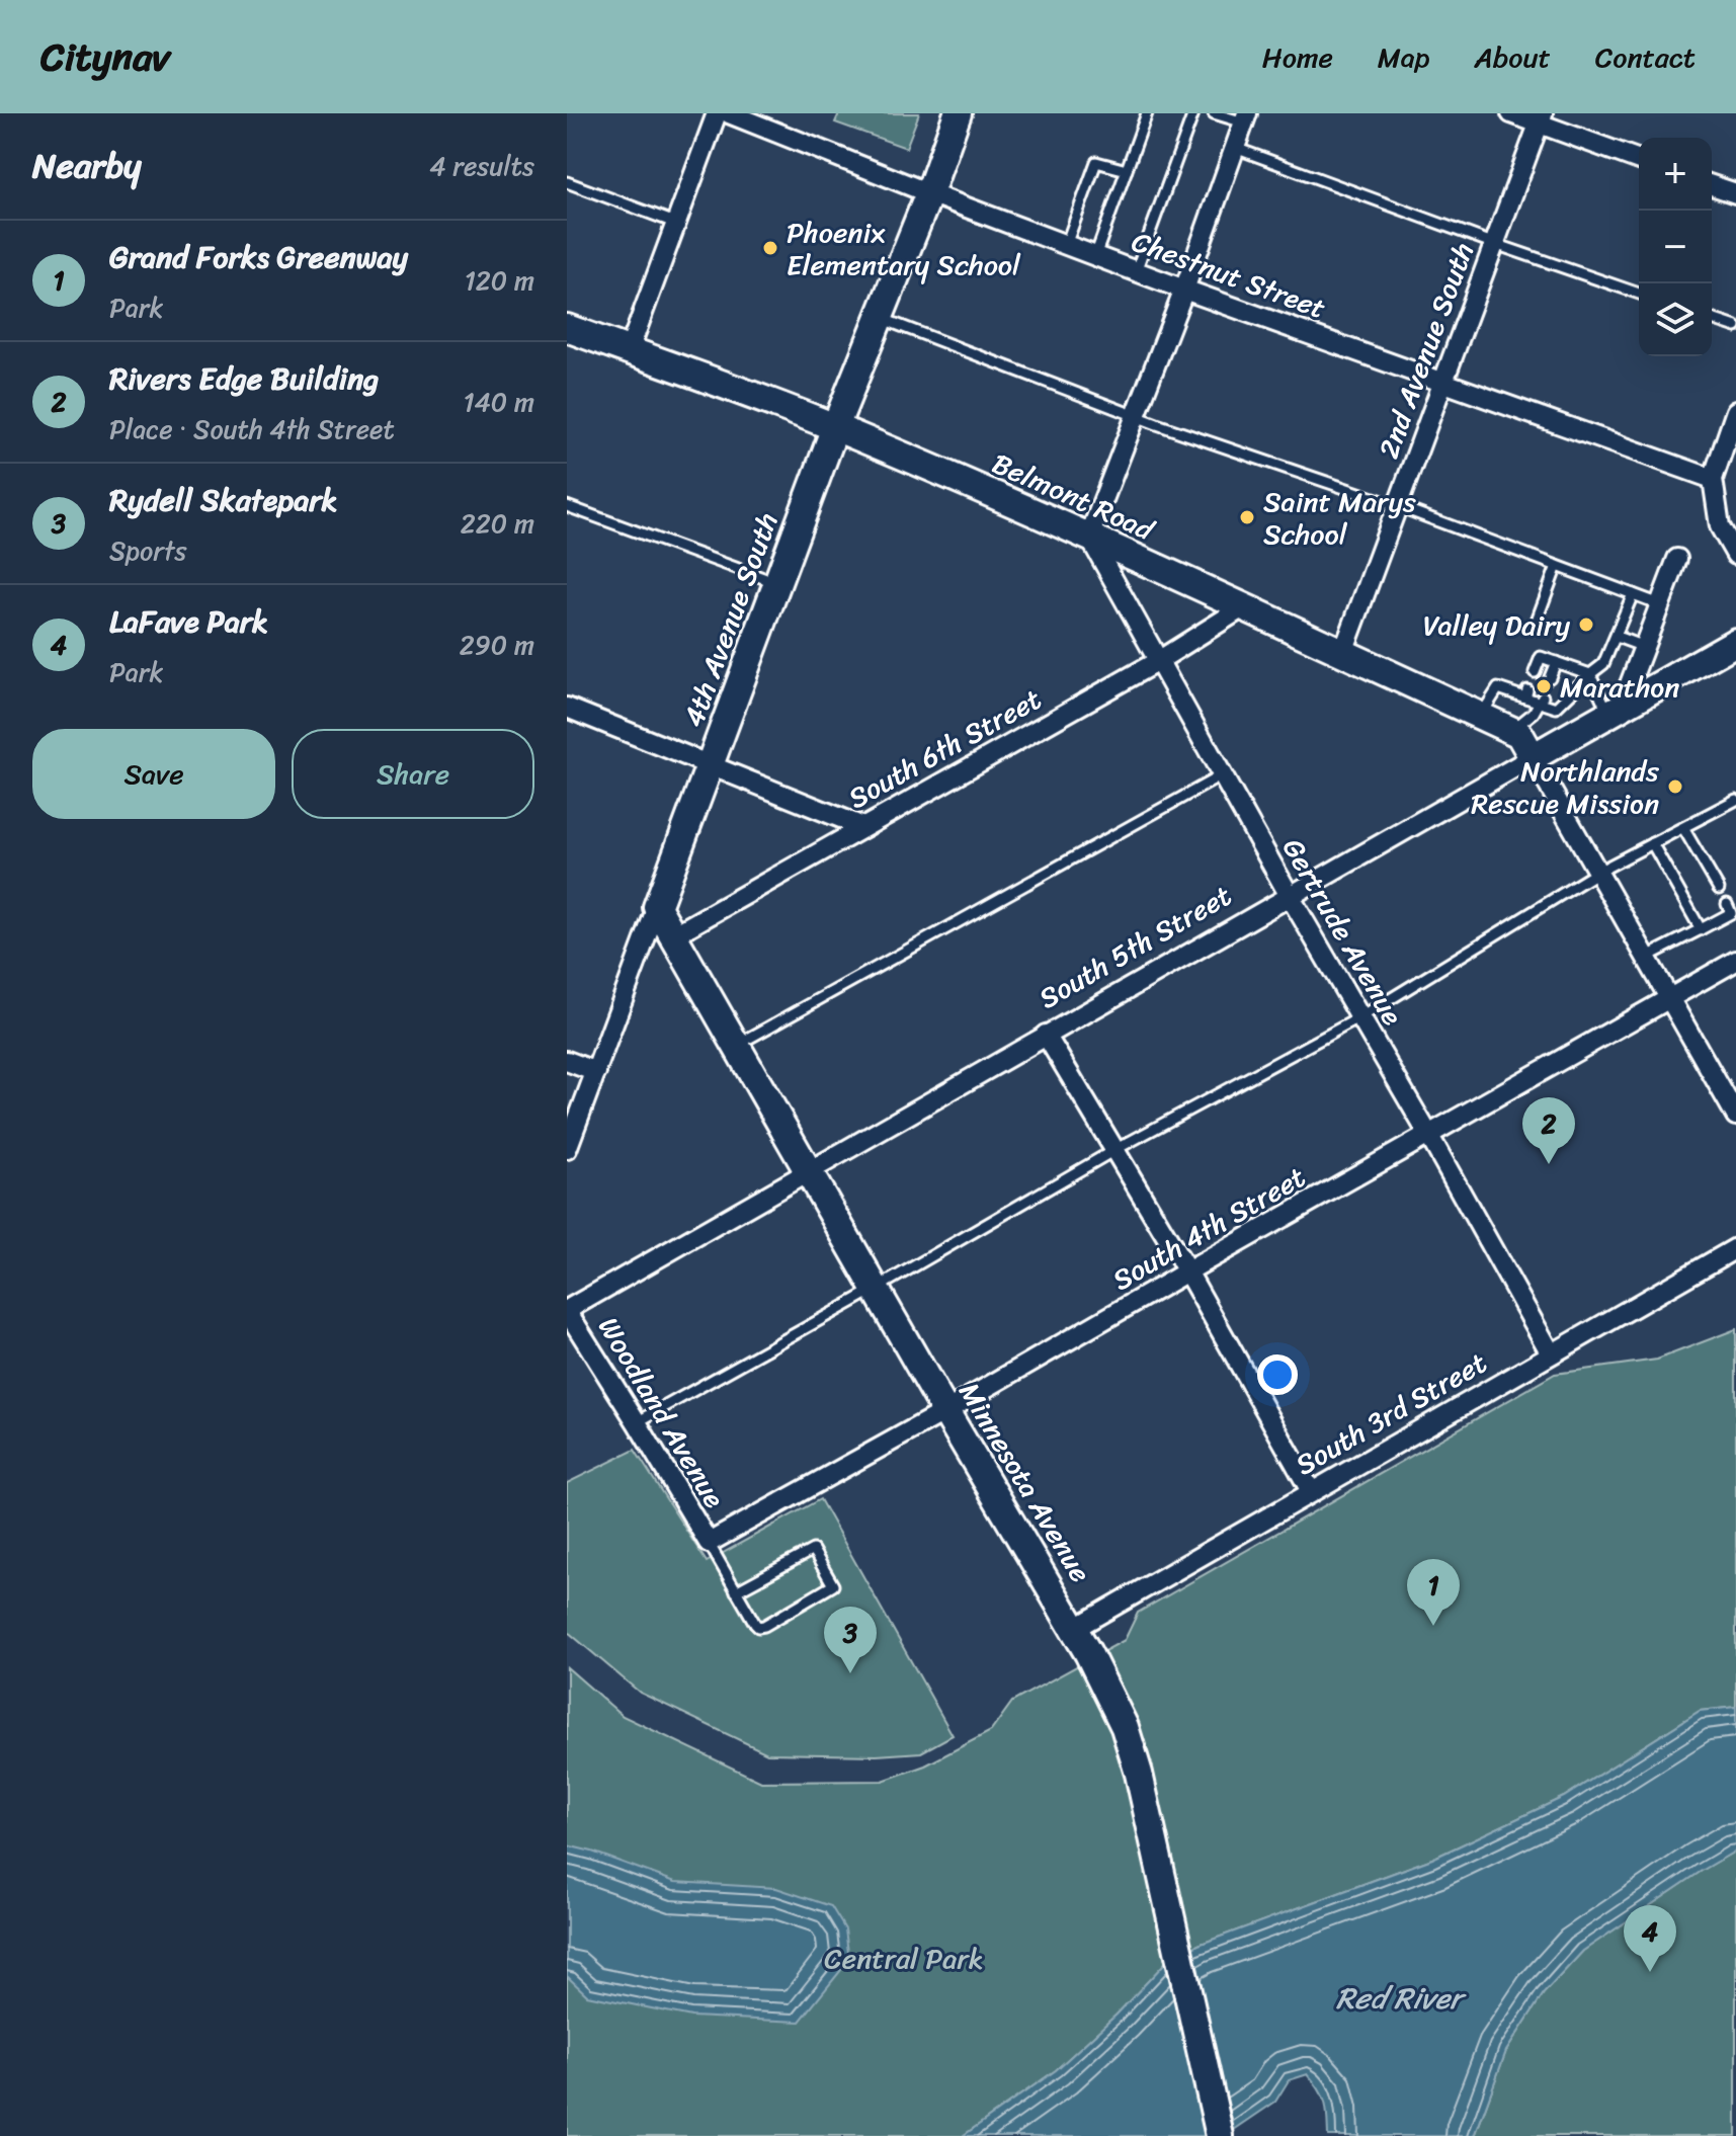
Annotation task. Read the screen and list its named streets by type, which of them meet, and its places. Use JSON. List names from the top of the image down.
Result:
{
  "streets": {
    "street": [
      "Chestnut Street",
      "2nd Avenue South",
      "Belmont Road",
      "4th Avenue South",
      "South 6th Street",
      "Gertrude Avenue",
      "South 5th Street",
      "South 4th Street",
      "Woodland Avenue",
      "South 3rd Street",
      "Minnesota Avenue"
    ]
  },
  "crossings": [
    ["Chestnut Street", "2nd Avenue South"],
    ["Chestnut Street", "4th Avenue South"],
    ["2nd Avenue South", "Belmont Road"],
    ["Belmont Road", "4th Avenue South"],
    ["Belmont Road", "South 6th Street"],
    ["Belmont Road", "Gertrude Avenue"],
    ["Belmont Road", "South 5th Street"],
    ["4th Avenue South", "Minnesota Avenue"],
    ["South 6th Street", "Gertrude Avenue"],
    ["South 6th Street", "Minnesota Avenue"],
    ["Gertrude Avenue", "South 5th Street"],
    ["Gertrude Avenue", "South 4th Street"],
    ["Gertrude Avenue", "South 3rd Street"],
    ["South 5th Street", "Woodland Avenue"],
    ["South 5th Street", "Minnesota Avenue"],
    ["South 4th Street", "Woodland Avenue"],
    ["South 4th Street", "Minnesota Avenue"],
    ["South 3rd Street", "Minnesota Avenue"]
  ],
  "water": ["Red River"],
  "parks": ["Central Park"],
  "places": [
    "Phoenix Elementary School",
    "Saint Marys School",
    "Valley Dairy",
    "Marathon",
    "Northlands Rescue Mission"
  ],
  "page": {
    "header": "Citynav",
    "nav": [
      "Home",
      "Map",
      "About",
      "Contact"
    ],
    "heading": ["Nearby", "4 results"],
    "map_buttons": ["+", "−"],
    "list": [
      {
        "mark": "1",
        "name": "Grand Forks Greenway",
        "note": "Park",
        "value": "120 m"
      },
      {
        "mark": "2",
        "name": "Rivers Edge Building",
        "note": "Place · South 4th Street",
        "value": "140 m"
      },
      {
        "mark": "3",
        "name": "Rydell Skatepark",
        "note": "Sports",
        "value": "220 m"
      },
      {
        "mark": "4",
        "name": "LaFave Park",
        "note": "Park",
        "value": "290 m"
      }
    ],
    "buttons": ["Save", "Share"],
    "pins": [
      "2",
      "1",
      "3",
      "4"
    ]
  }
}
